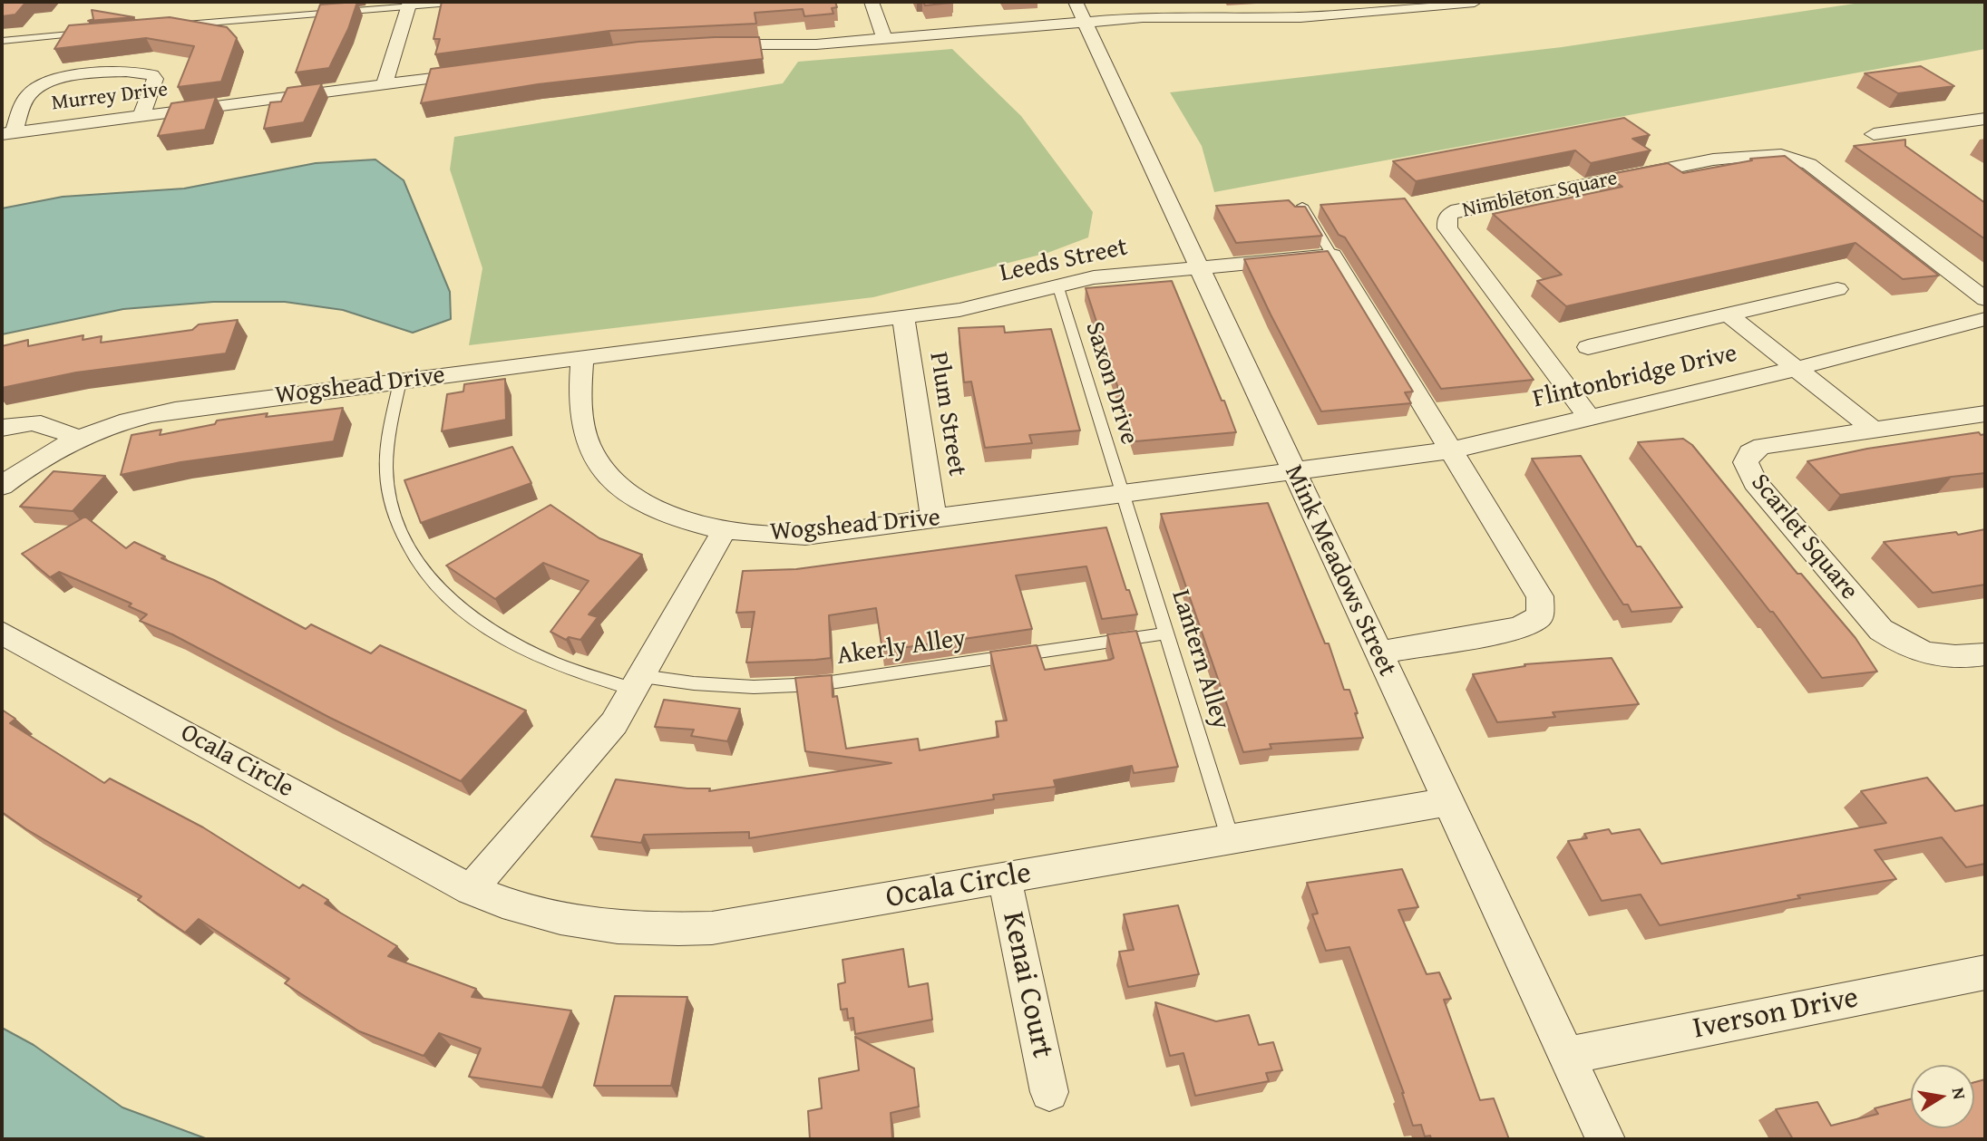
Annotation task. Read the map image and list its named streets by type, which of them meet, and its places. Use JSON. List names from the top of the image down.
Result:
{
  "streets": {
    "street": [
      "Murrey Drive",
      "Nimbleton Square",
      "Leeds Street",
      "Flintonbridge Drive",
      "Wogshead Drive",
      "Plum Street",
      "Scarlet Square",
      "Mink Meadows Street",
      "Ocala Circle",
      "Kenai Court",
      "Iverson Drive"
    ],
    "lane": ["Saxon Drive", "Akerly Alley", "Lantern Alley"]
  },
  "crossings": [
    ["Nimbleton Square", "Flintonbridge Drive"],
    ["Leeds Street", "Saxon Drive"],
    ["Leeds Street", "Wogshead Drive"],
    ["Leeds Street", "Plum Street"],
    ["Leeds Street", "Mink Meadows Street"],
    ["Flintonbridge Drive", "Wogshead Drive"],
    ["Flintonbridge Drive", "Mink Meadows Street"],
    ["Saxon Drive", "Wogshead Drive"],
    ["Saxon Drive", "Lantern Alley"],
    ["Wogshead Drive", "Plum Street"],
    ["Wogshead Drive", "Mink Meadows Street"],
    ["Wogshead Drive", "Akerly Alley"],
    ["Wogshead Drive", "Lantern Alley"],
    ["Mink Meadows Street", "Ocala Circle"],
    ["Mink Meadows Street", "Iverson Drive"],
    ["Akerly Alley", "Lantern Alley"],
    ["Lantern Alley", "Ocala Circle"],
    ["Ocala Circle", "Kenai Court"]
  ],
  "north": "right"
}
